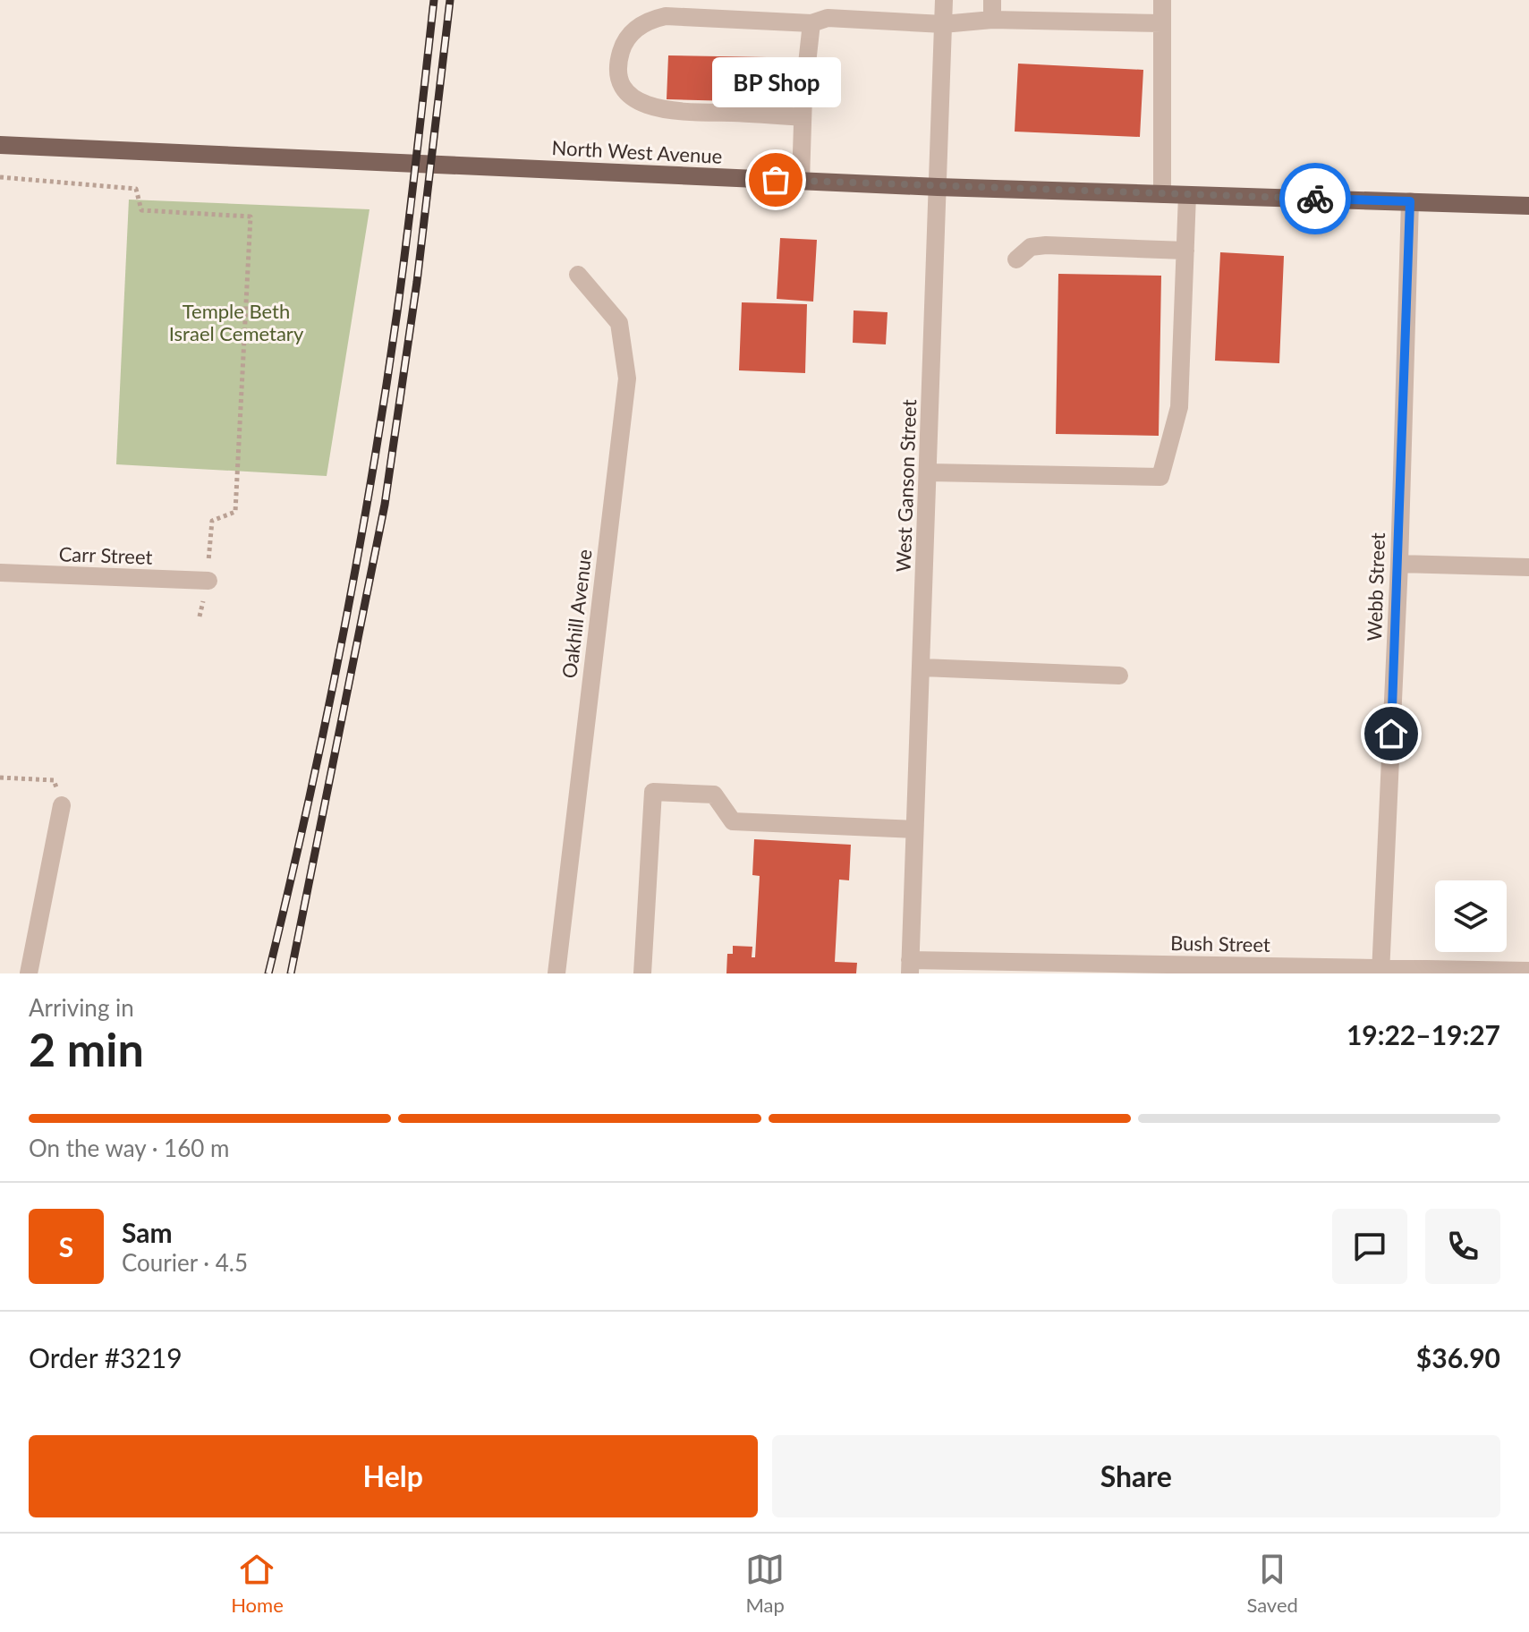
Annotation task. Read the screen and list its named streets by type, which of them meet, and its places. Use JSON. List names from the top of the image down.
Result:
{
  "streets": {
    "main road": ["North West Avenue"],
    "street": [
      "West Ganson Street",
      "Carr Street",
      "Webb Street",
      "Oakhill Avenue",
      "Bush Street"
    ]
  },
  "crossings": [
    ["North West Avenue", "West Ganson Street"],
    ["North West Avenue", "Webb Street"],
    ["West Ganson Street", "Bush Street"],
    ["Webb Street", "Bush Street"]
  ],
  "parks": ["Temple Beth Israel Cemetary"],
  "places": ["BP Shop"],
  "page": {
    "bubble": "BP Shop",
    "heading": ["2 min", "Arriving in", "19:22–19:27"],
    "panel": [
      "Sam",
      "Courier · 4.5",
      "Order #3219",
      "$36.90"
    ],
    "bar": "On the way · 160 m",
    "round": "S",
    "buttons": ["Help", "Share"],
    "tabs": ["Home", "Map", "Saved"]
  }
}
